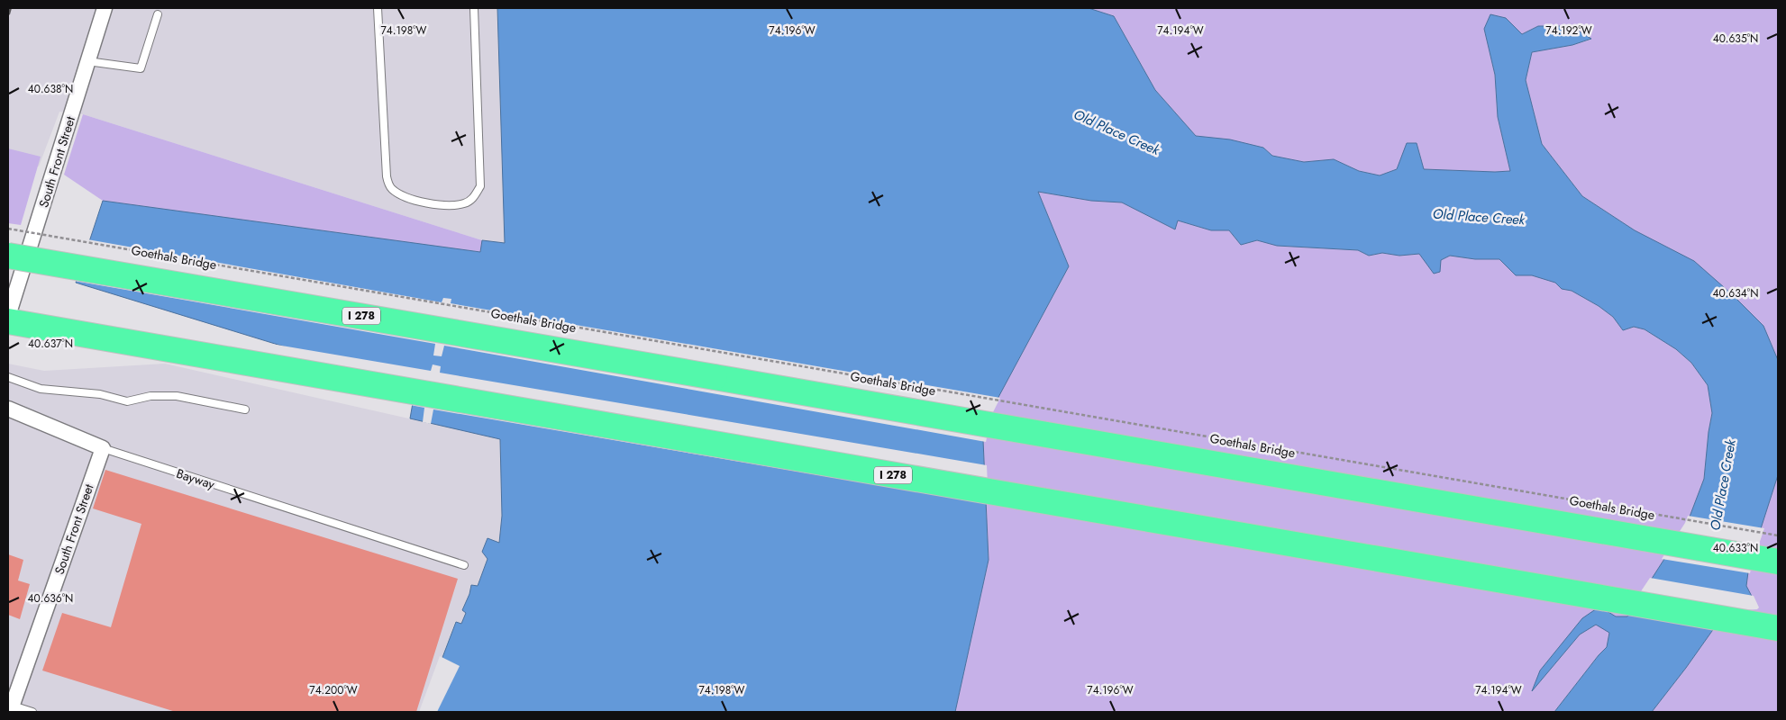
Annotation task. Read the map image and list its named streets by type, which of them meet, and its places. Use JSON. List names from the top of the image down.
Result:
{
  "streets": {
    "highway": ["Goethals Bridge", "I 278"],
    "street": ["South Front Street", "Bayway"]
  },
  "crossings": [
    ["South Front Street", "Bayway"]
  ],
  "water": ["Old Place Creek"],
  "coordinates": [
    "74.198°W",
    "74.196°W",
    "74.194°W",
    "74.192°W",
    "40.635°N",
    "40.638°N",
    "40.634°N",
    "40.637°N",
    "40.633°N",
    "40.636°N",
    "74.200°W"
  ]
}
